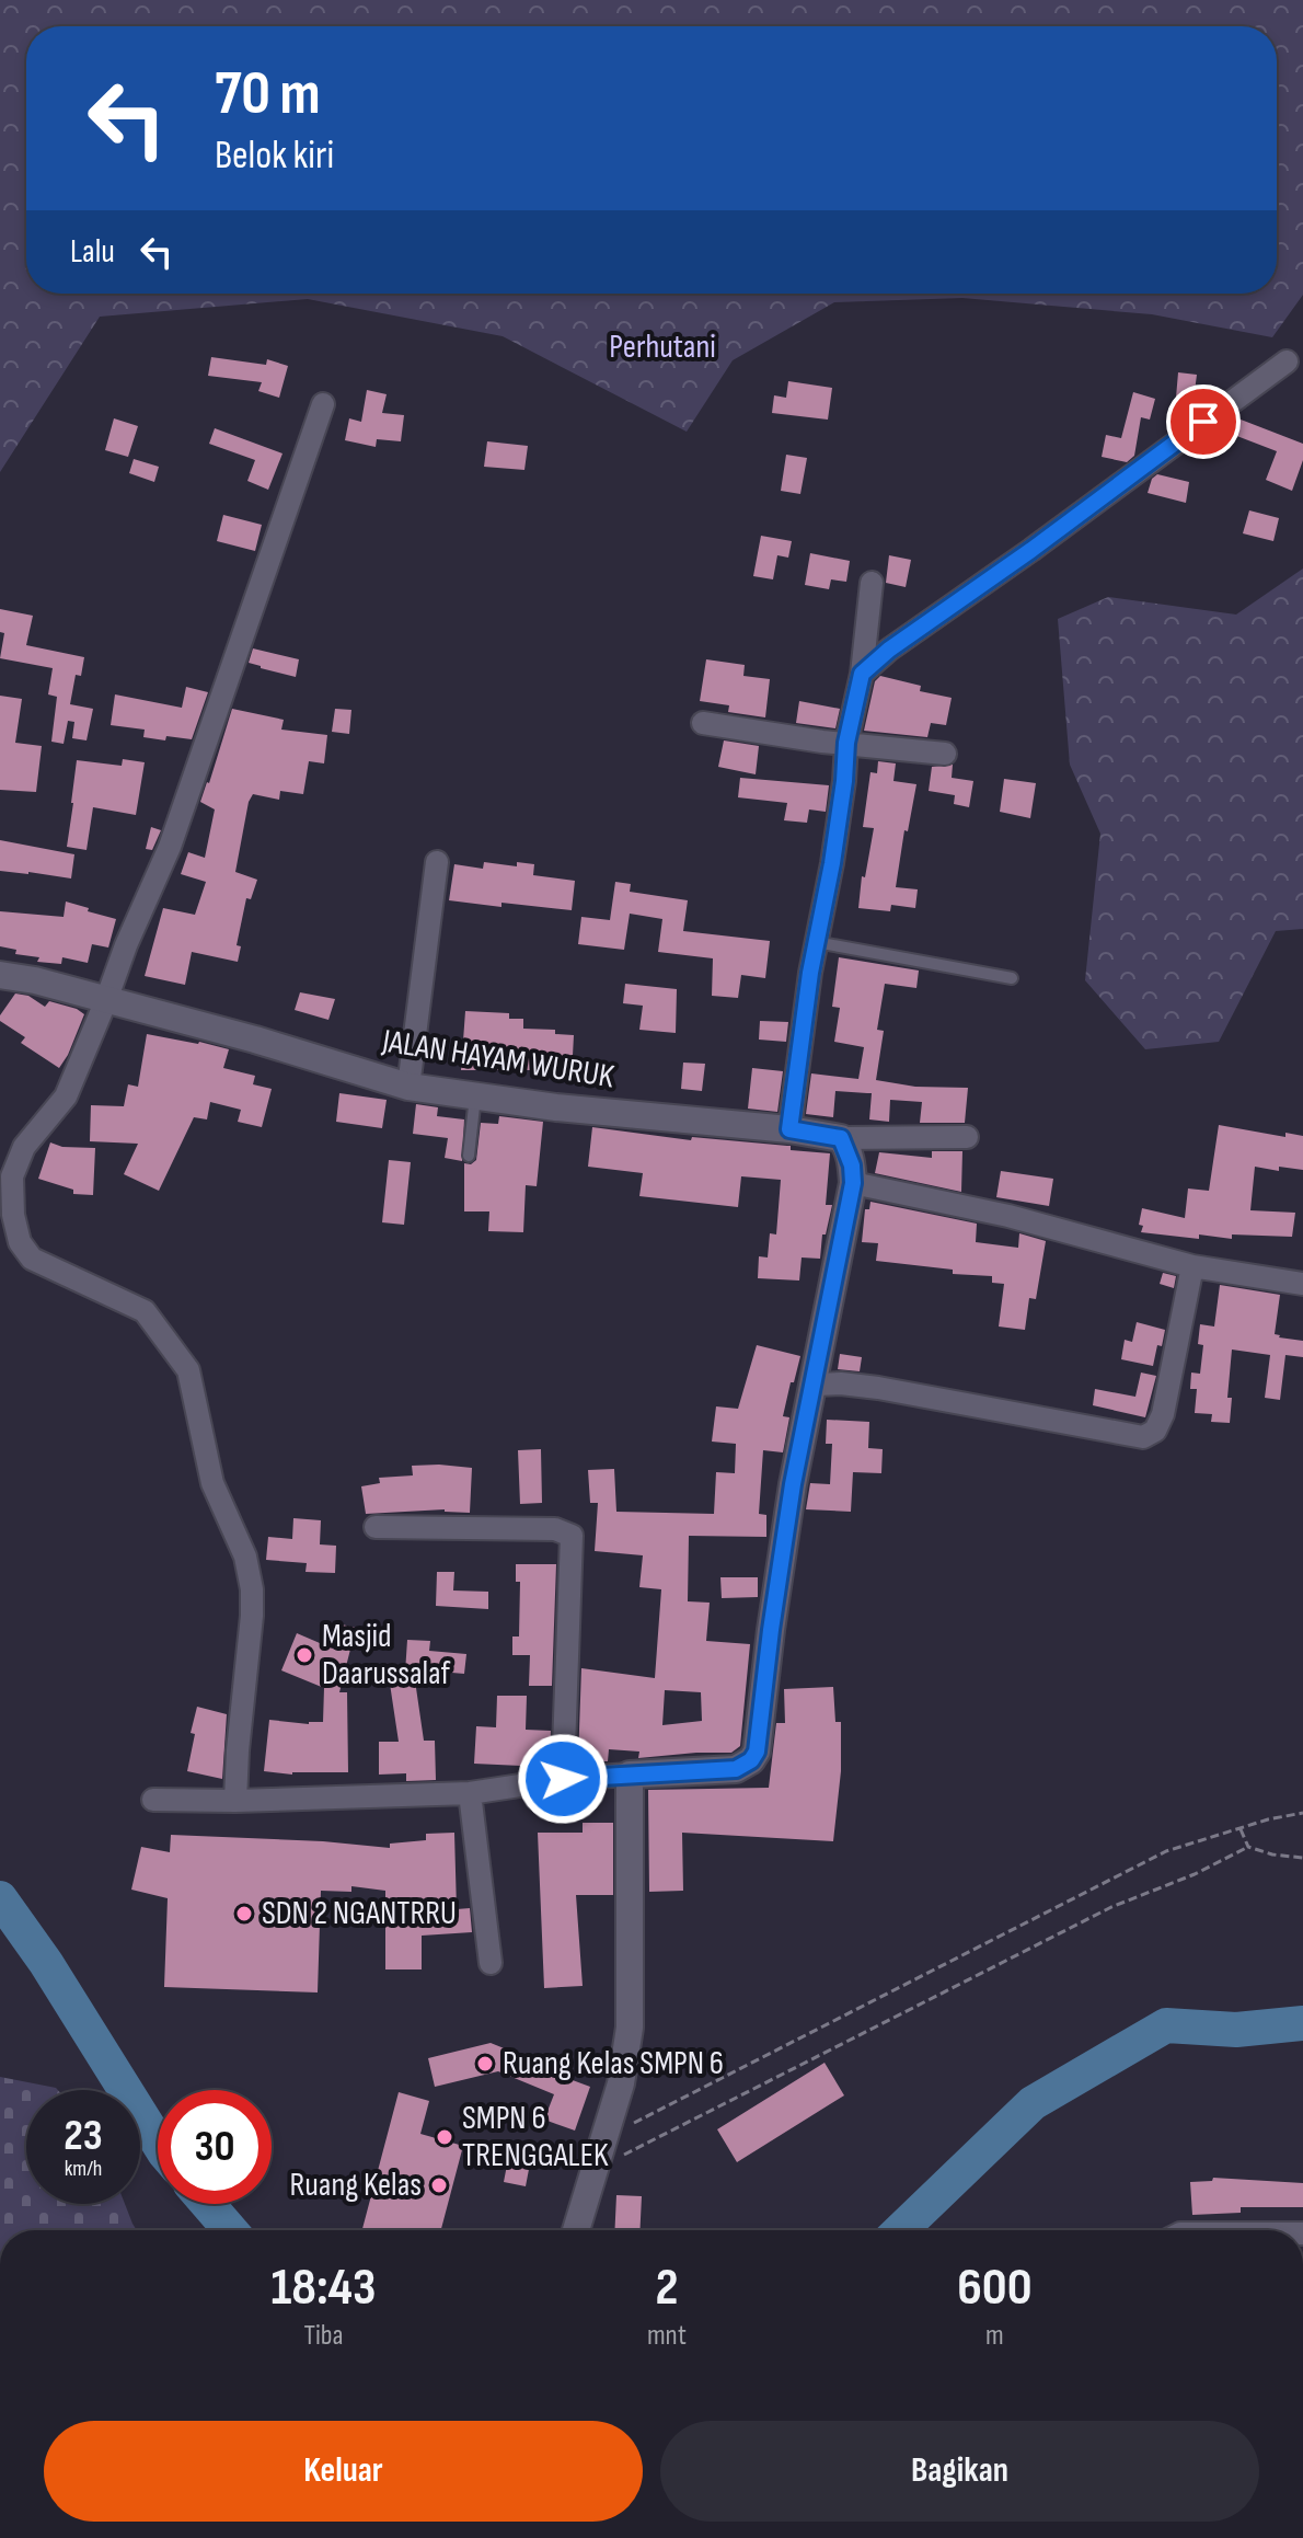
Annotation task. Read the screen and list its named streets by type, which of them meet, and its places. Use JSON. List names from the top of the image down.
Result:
{
  "streets": {
    "street": ["JALAN HAYAM WURUK"]
  },
  "parks": ["Perhutani"],
  "places": [
    "Masjid Daarussalaf",
    "SDN 2 NGANTRRU",
    "Ruang Kelas SMPN 6",
    "SMPN 6 TRENGGALEK",
    "Ruang Kelas"
  ],
  "page": {
    "turn": ["70 m", "Belok kiri"],
    "then": "Lalu",
    "speed": "23 km/h",
    "limit": "30",
    "eta": [
      "18:43",
      "Tiba",
      "2",
      "mnt",
      "600",
      "m"
    ],
    "buttons": ["Keluar", "Bagikan"]
  }
}
